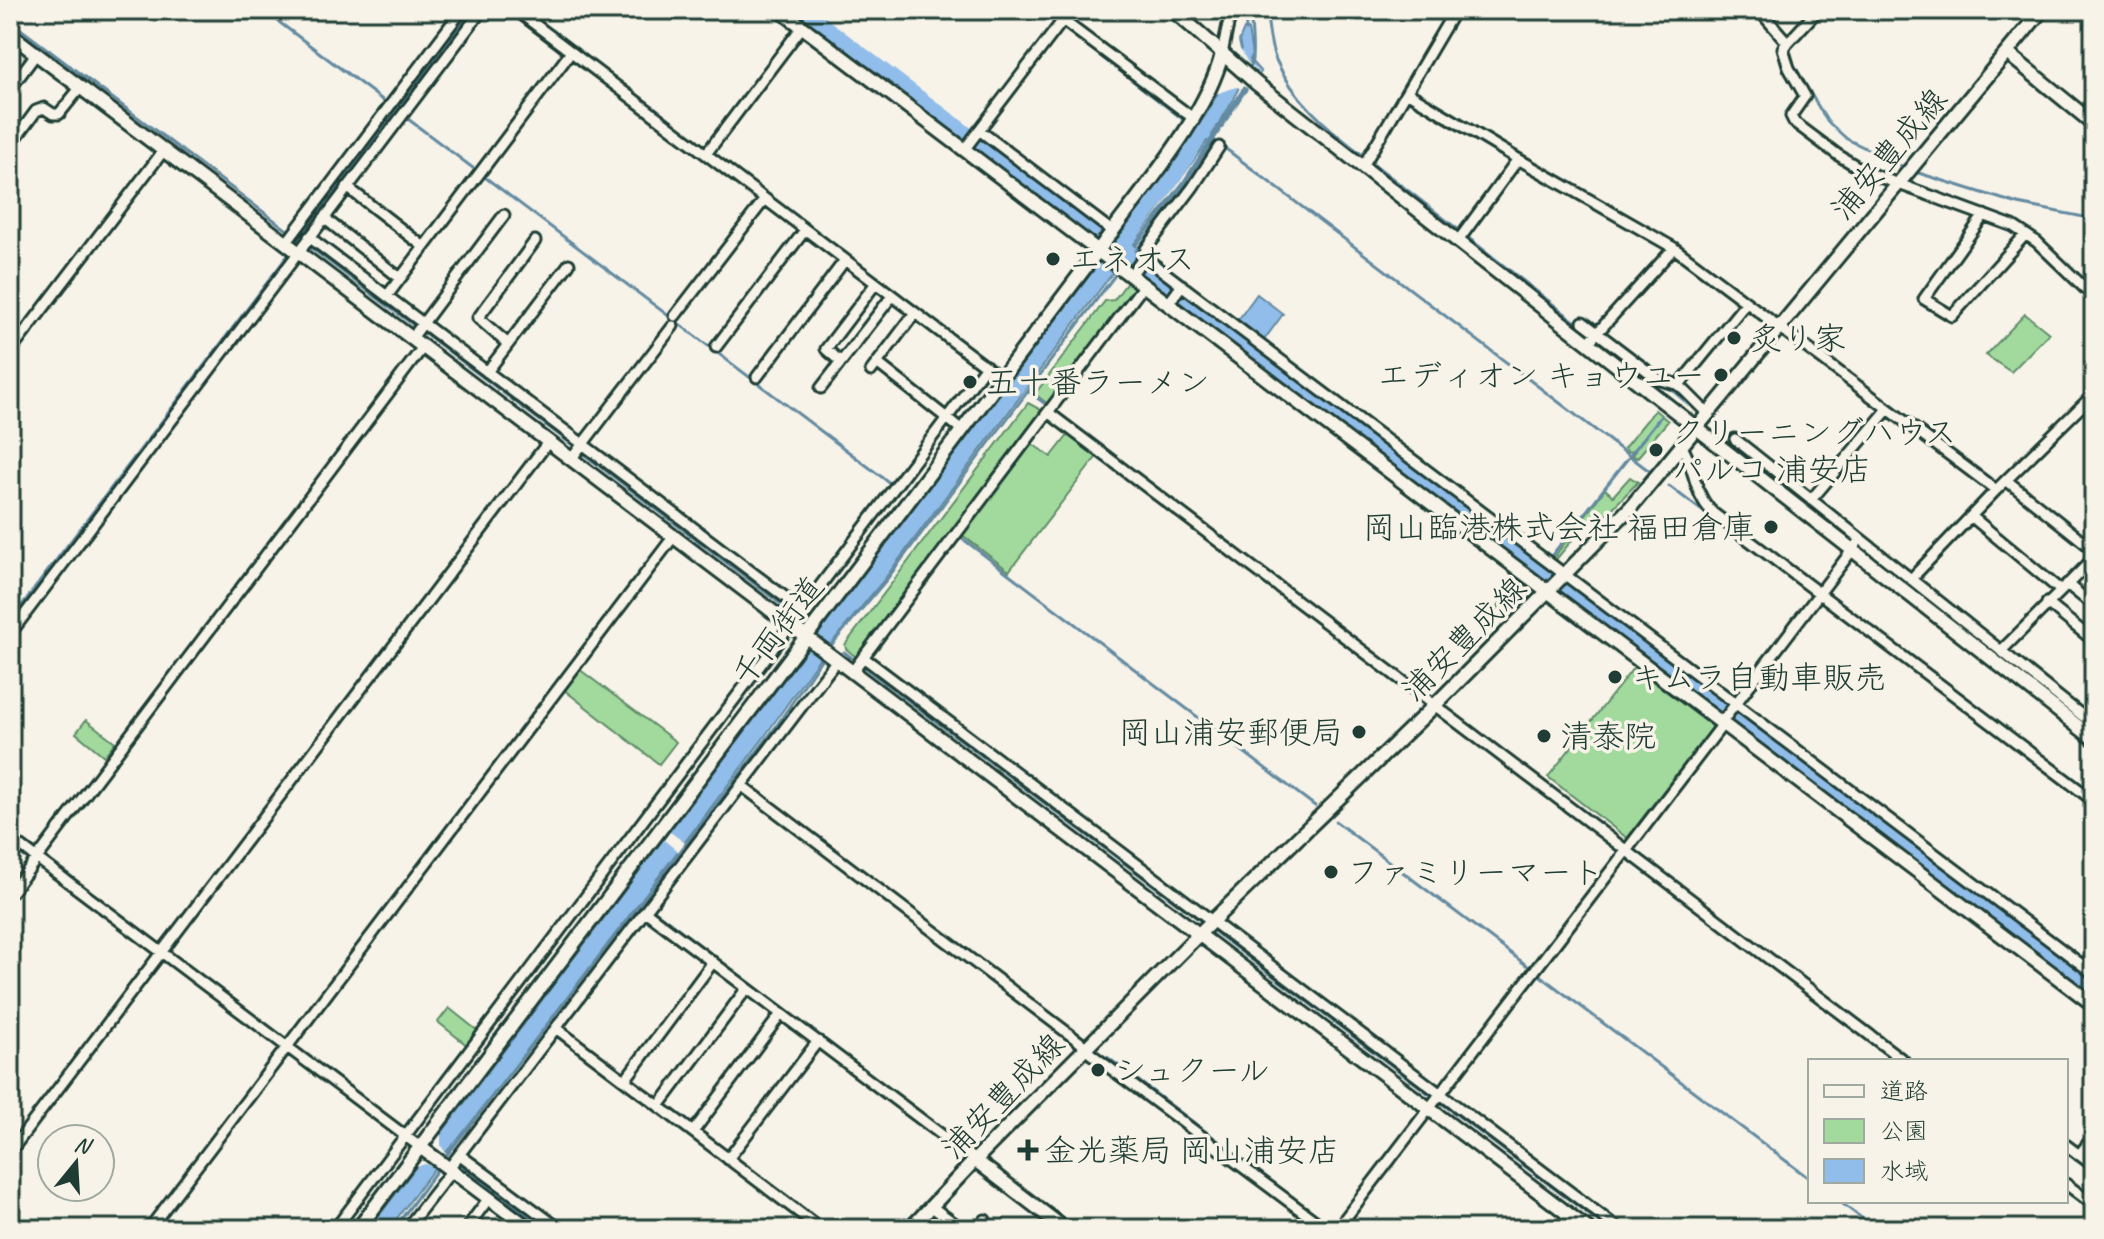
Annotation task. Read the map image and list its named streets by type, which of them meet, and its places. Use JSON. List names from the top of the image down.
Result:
{
  "streets": {
    "street": ["浦安豊成線", "千両街道"]
  },
  "places": {
    "other": [
      "エネオス",
      "炙り家",
      "エディオン キョウユー",
      "五十番ラーメン",
      "クリーニングハウス パルコ 浦安店",
      "岡山臨港株式会社 福田倉庫",
      "キムラ自動車販売",
      "岡山浦安郵便局",
      "清泰院",
      "ファミリーマート",
      "シュクール"
    ],
    "health": ["金光薬局 岡山浦安店"]
  },
  "legend": ["道路", "公園", "水域"],
  "north": "top"
}
